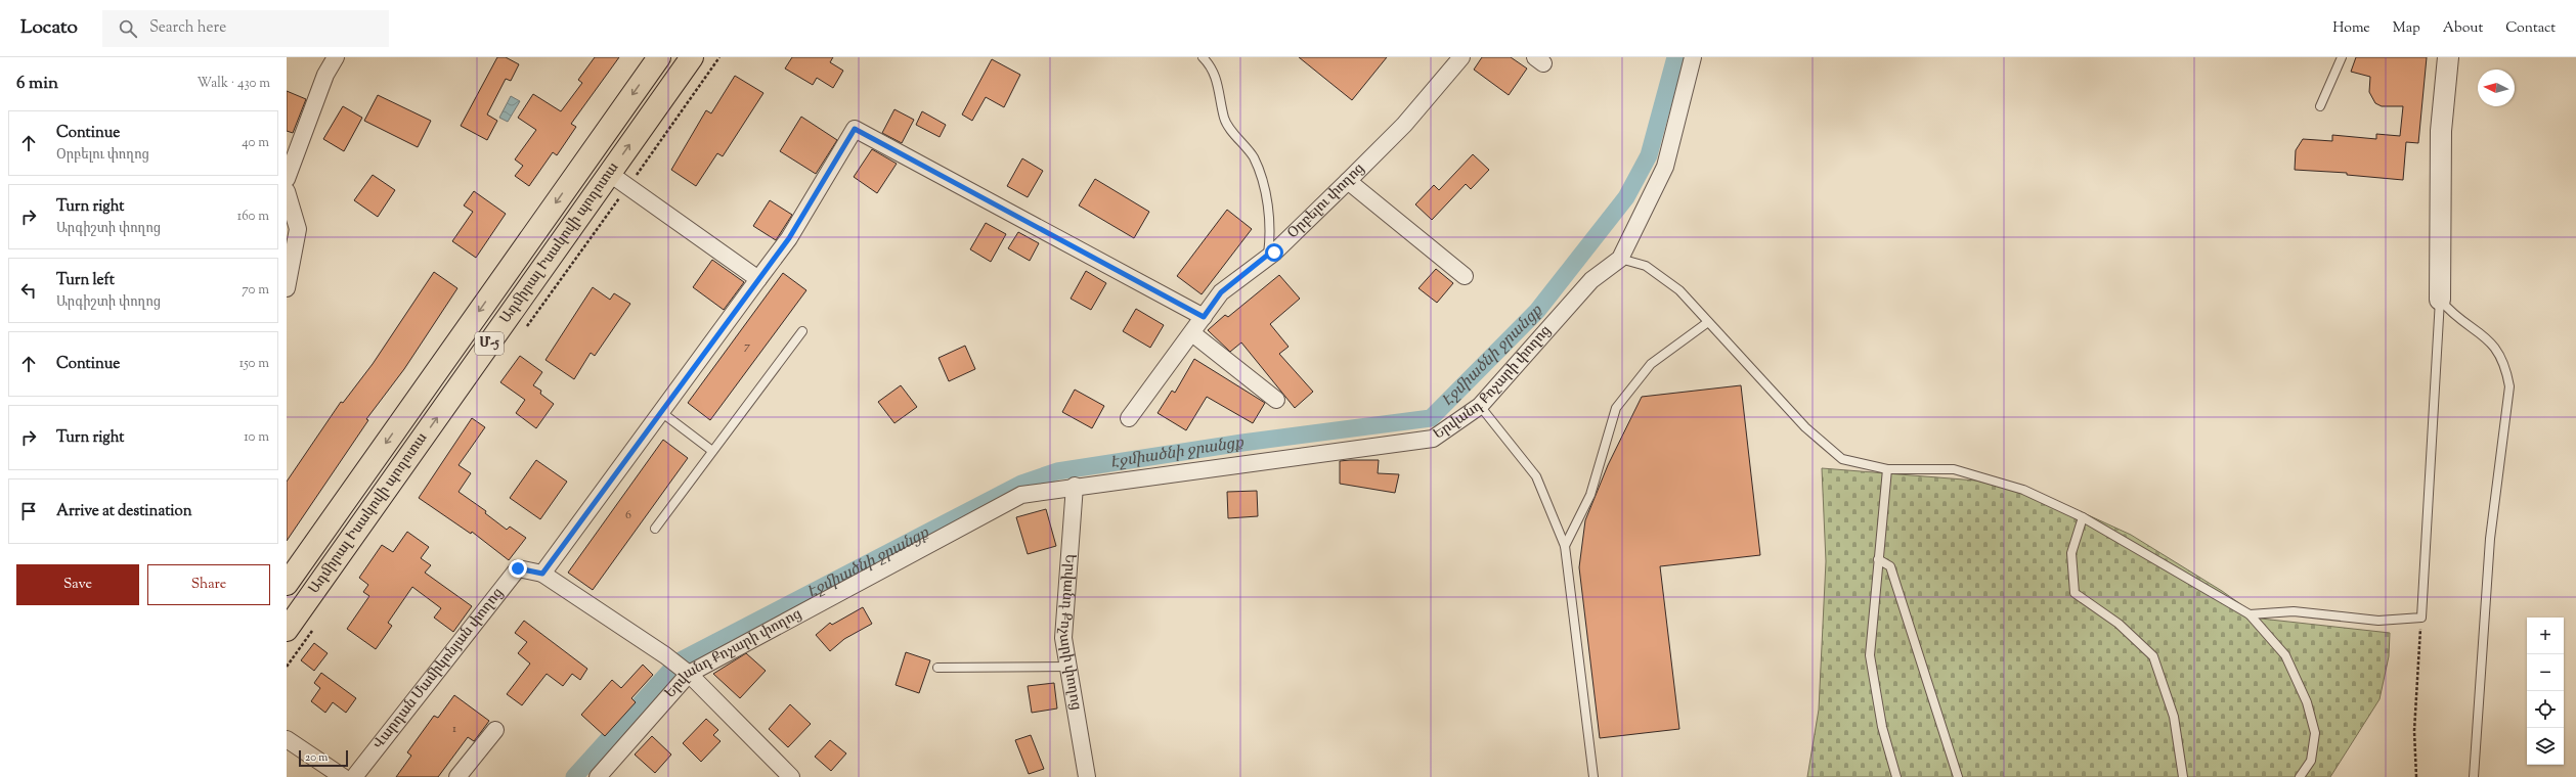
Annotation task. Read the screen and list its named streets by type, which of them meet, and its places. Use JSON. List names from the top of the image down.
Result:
{
  "streets": {
    "highway": ["Ադմիրալ Իսակովի պողոտա", "Մ-5"],
    "street": ["Օրբելու փողոց", "Երվանդ Քոչարի փողոց", "Վարդան Մամիկոնյան փողոց"]
  },
  "water": ["Էջմիածնի ջրանցք"],
  "house_numbers": ["7", "6", "1"],
  "scale_bar": "20 m",
  "north": "left",
  "page": {
    "header": "Locato",
    "search": "Search here",
    "nav": [
      "Home",
      "Map",
      "About",
      "Contact"
    ],
    "heading": ["6 min", "Walk · 430 m"],
    "list": [
      ["Continue", "Օրբելու փողոց", "40 m"],
      ["Turn right", "Արգիշտի փողոց", "160 m"],
      ["Turn left", "Արգիշտի փողոց", "70 m"],
      ["Continue", "150 m"],
      ["Turn right", "10 m"],
      "Arrive at destination"
    ],
    "buttons": ["Save", "Share"],
    "map_buttons": ["+", "−"],
    "scale": "20 m"
  }
}
